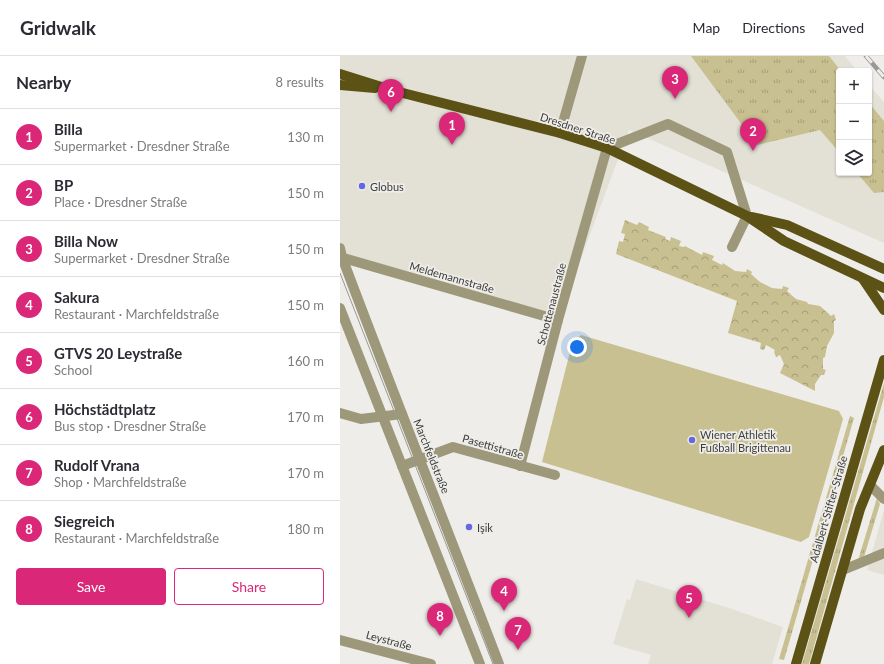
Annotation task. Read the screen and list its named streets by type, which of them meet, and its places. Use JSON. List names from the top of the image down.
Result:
{
  "streets": {
    "main road": ["Dresdner Straße", "Adalbert-Stifter-Straße"],
    "street": [
      "Meldemannstraße",
      "Schottenaustraße",
      "Pasettistraße",
      "Marchfeldstraße",
      "Leystraße"
    ]
  },
  "crossings": [
    ["Dresdner Straße", "Schottenaustraße"],
    ["Meldemannstraße", "Schottenaustraße"],
    ["Meldemannstraße", "Marchfeldstraße"],
    ["Schottenaustraße", "Pasettistraße"],
    ["Pasettistraße", "Marchfeldstraße"]
  ],
  "places": ["Globus", "Wiener Athletik Fußball Brigittenau", "Işik"],
  "page": {
    "header": "Gridwalk",
    "nav": ["Map", "Directions", "Saved"],
    "heading": ["Nearby", "8 results"],
    "pins": [
      "3",
      "6",
      "1",
      "2",
      "4",
      "5",
      "8",
      "7"
    ],
    "map_buttons": ["+", "−"],
    "list": [
      {
        "mark": "1",
        "name": "Billa",
        "note": "Supermarket · Dresdner Straße",
        "value": "130 m"
      },
      {
        "mark": "2",
        "name": "BP",
        "note": "Place · Dresdner Straße",
        "value": "150 m"
      },
      {
        "mark": "3",
        "name": "Billa Now",
        "note": "Supermarket · Dresdner Straße",
        "value": "150 m"
      },
      {
        "mark": "4",
        "name": "Sakura",
        "note": "Restaurant · Marchfeldstraße",
        "value": "150 m"
      },
      {
        "mark": "5",
        "name": "GTVS 20 Leystraße",
        "note": "School",
        "value": "160 m"
      },
      {
        "mark": "6",
        "name": "Höchstädtplatz",
        "note": "Bus stop · Dresdner Straße",
        "value": "170 m"
      },
      {
        "mark": "7",
        "name": "Rudolf Vrana",
        "note": "Shop · Marchfeldstraße",
        "value": "170 m"
      },
      {
        "mark": "8",
        "name": "Siegreich",
        "note": "Restaurant · Marchfeldstraße",
        "value": "180 m"
      }
    ],
    "buttons": ["Save", "Share"]
  }
}
